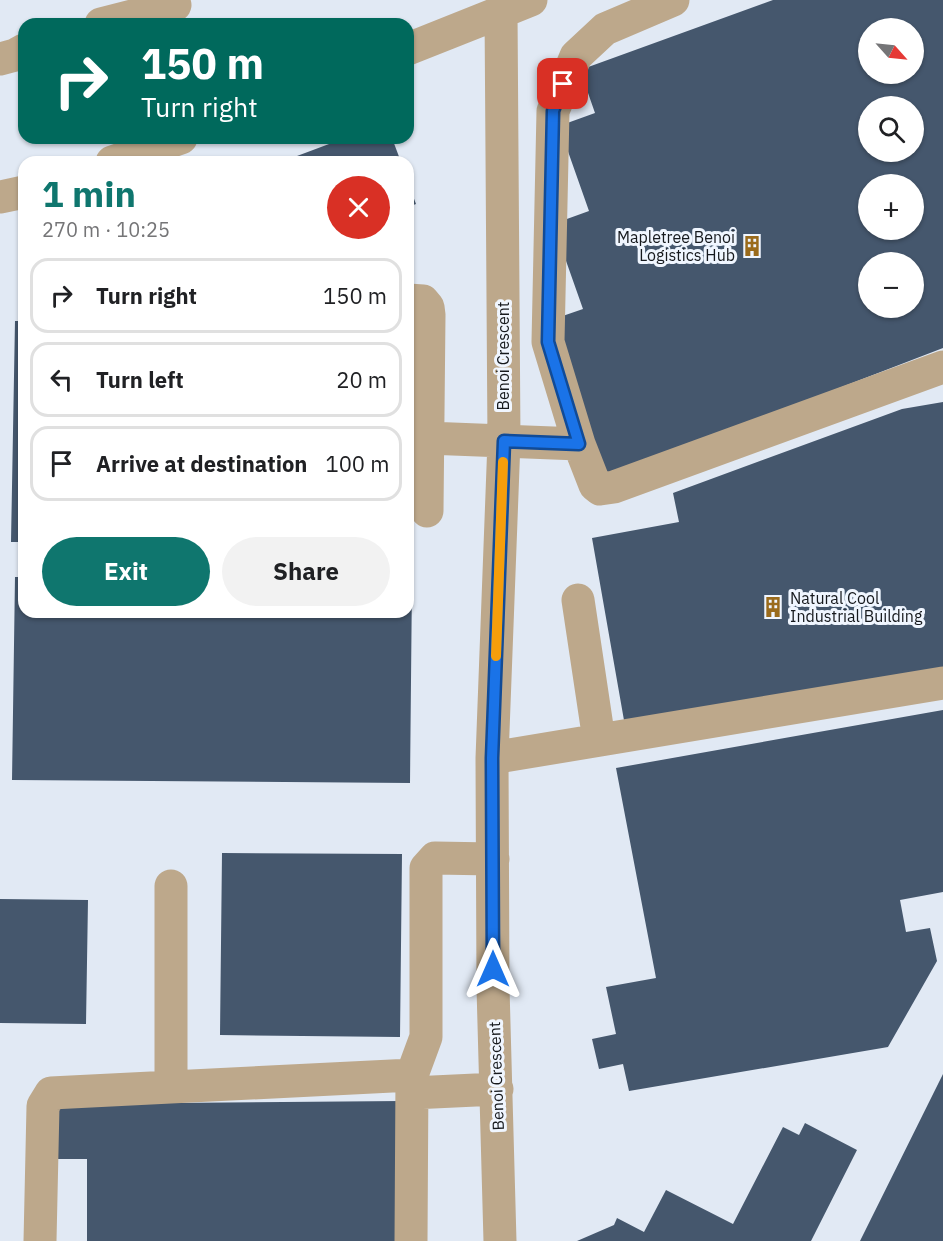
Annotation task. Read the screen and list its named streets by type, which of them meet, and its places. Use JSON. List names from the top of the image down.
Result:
{
  "streets": {
    "street": ["Benoi Crescent"]
  },
  "places": {
    "building": ["Mapletree Benoi Logistics Hub", "Natural Cool Industrial Building"]
  },
  "north": "bottom right",
  "page": {
    "map_buttons": ["+", "−"],
    "turn": ["150 m", "Turn right"],
    "heading": ["1 min", "270 m · 10:25"],
    "list": [
      {
        "name": "Turn right",
        "value": "150 m"
      },
      {
        "name": "Turn left",
        "value": "20 m"
      },
      {
        "name": "Arrive at destination",
        "value": "100 m"
      }
    ],
    "buttons": ["Exit", "Share"]
  }
}
